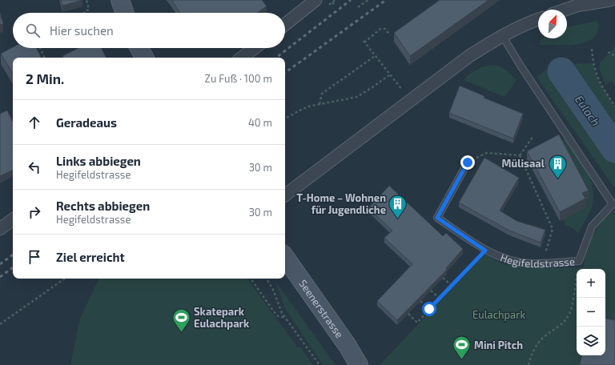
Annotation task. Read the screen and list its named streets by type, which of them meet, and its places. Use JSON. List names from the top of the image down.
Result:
{
  "streets": {
    "main road": ["Seenerstrasse"],
    "lane": ["Hegifeldstrasse"]
  },
  "water": ["Eulach"],
  "parks": ["Eulachpark"],
  "places": {
    "building": ["Mülisaal", "T-Home – Wohnen für Jugendliche"],
    "sports": ["Skatepark Eulachpark", "Mini Pitch"]
  },
  "north": "top right",
  "page": {
    "search": "Hier suchen",
    "heading": ["2 Min.", "Zu Fuß · 100 m"],
    "list": [
      ["Geradeaus", "40 m"],
      ["Links abbiegen", "Hegifeldstrasse", "30 m"],
      ["Rechts abbiegen", "Hegifeldstrasse", "30 m"],
      "Ziel erreicht"
    ],
    "map_buttons": ["+", "−"]
  }
}
